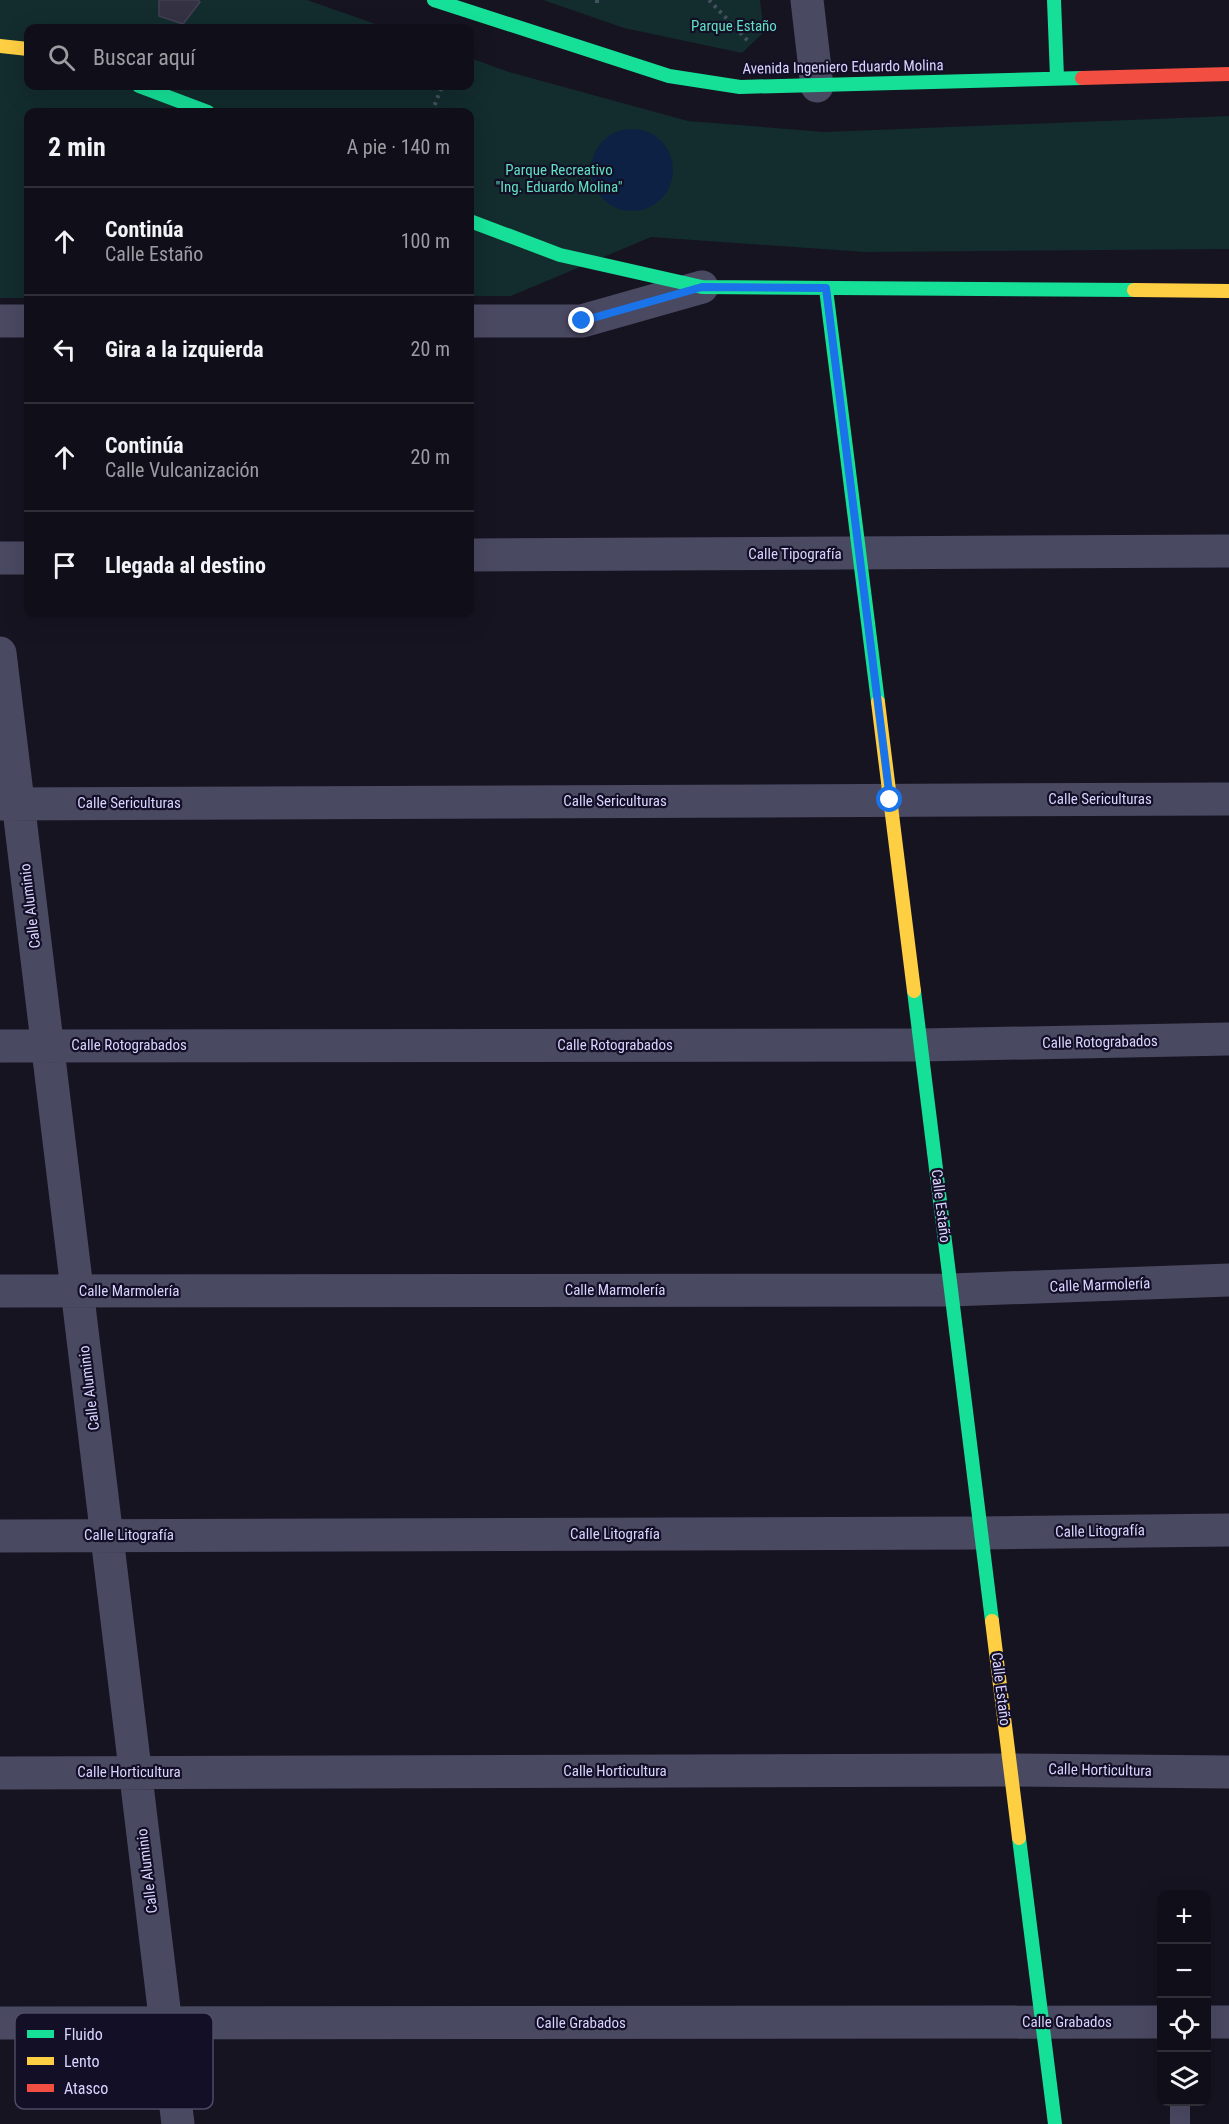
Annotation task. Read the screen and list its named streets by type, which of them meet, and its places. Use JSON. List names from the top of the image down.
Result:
{
  "streets": {
    "street": [
      "Avenida Ingeniero Eduardo Molina",
      "Calle Tipografía",
      "Calle Sericulturas",
      "Calle Aluminio",
      "Calle Rotograbados",
      "Calle Estaño",
      "Calle Marmolería",
      "Calle Litografía",
      "Calle Horticultura",
      "Calle Grabados"
    ]
  },
  "crossings": [
    ["Calle Tipografía", "Calle Estaño"],
    ["Calle Sericulturas", "Calle Aluminio"],
    ["Calle Sericulturas", "Calle Estaño"],
    ["Calle Aluminio", "Calle Rotograbados"],
    ["Calle Aluminio", "Calle Marmolería"],
    ["Calle Aluminio", "Calle Litografía"],
    ["Calle Aluminio", "Calle Horticultura"],
    ["Calle Rotograbados", "Calle Estaño"],
    ["Calle Estaño", "Calle Marmolería"],
    ["Calle Estaño", "Calle Litografía"],
    ["Calle Estaño", "Calle Horticultura"],
    ["Calle Estaño", "Calle Grabados"]
  ],
  "parks": ["Parque Estaño", "Parque Recreativo \"Ing. Eduardo Molina\""],
  "legend": ["Fluido", "Lento", "Atasco"],
  "page": {
    "search": "Buscar aquí",
    "heading": ["2 min", "A pie · 140 m"],
    "list": [
      ["Continúa", "Calle Estaño", "100 m"],
      ["Gira a la izquierda", "20 m"],
      ["Continúa", "Calle Vulcanización", "20 m"],
      "Llegada al destino"
    ],
    "map_buttons": ["+", "−"]
  }
}
